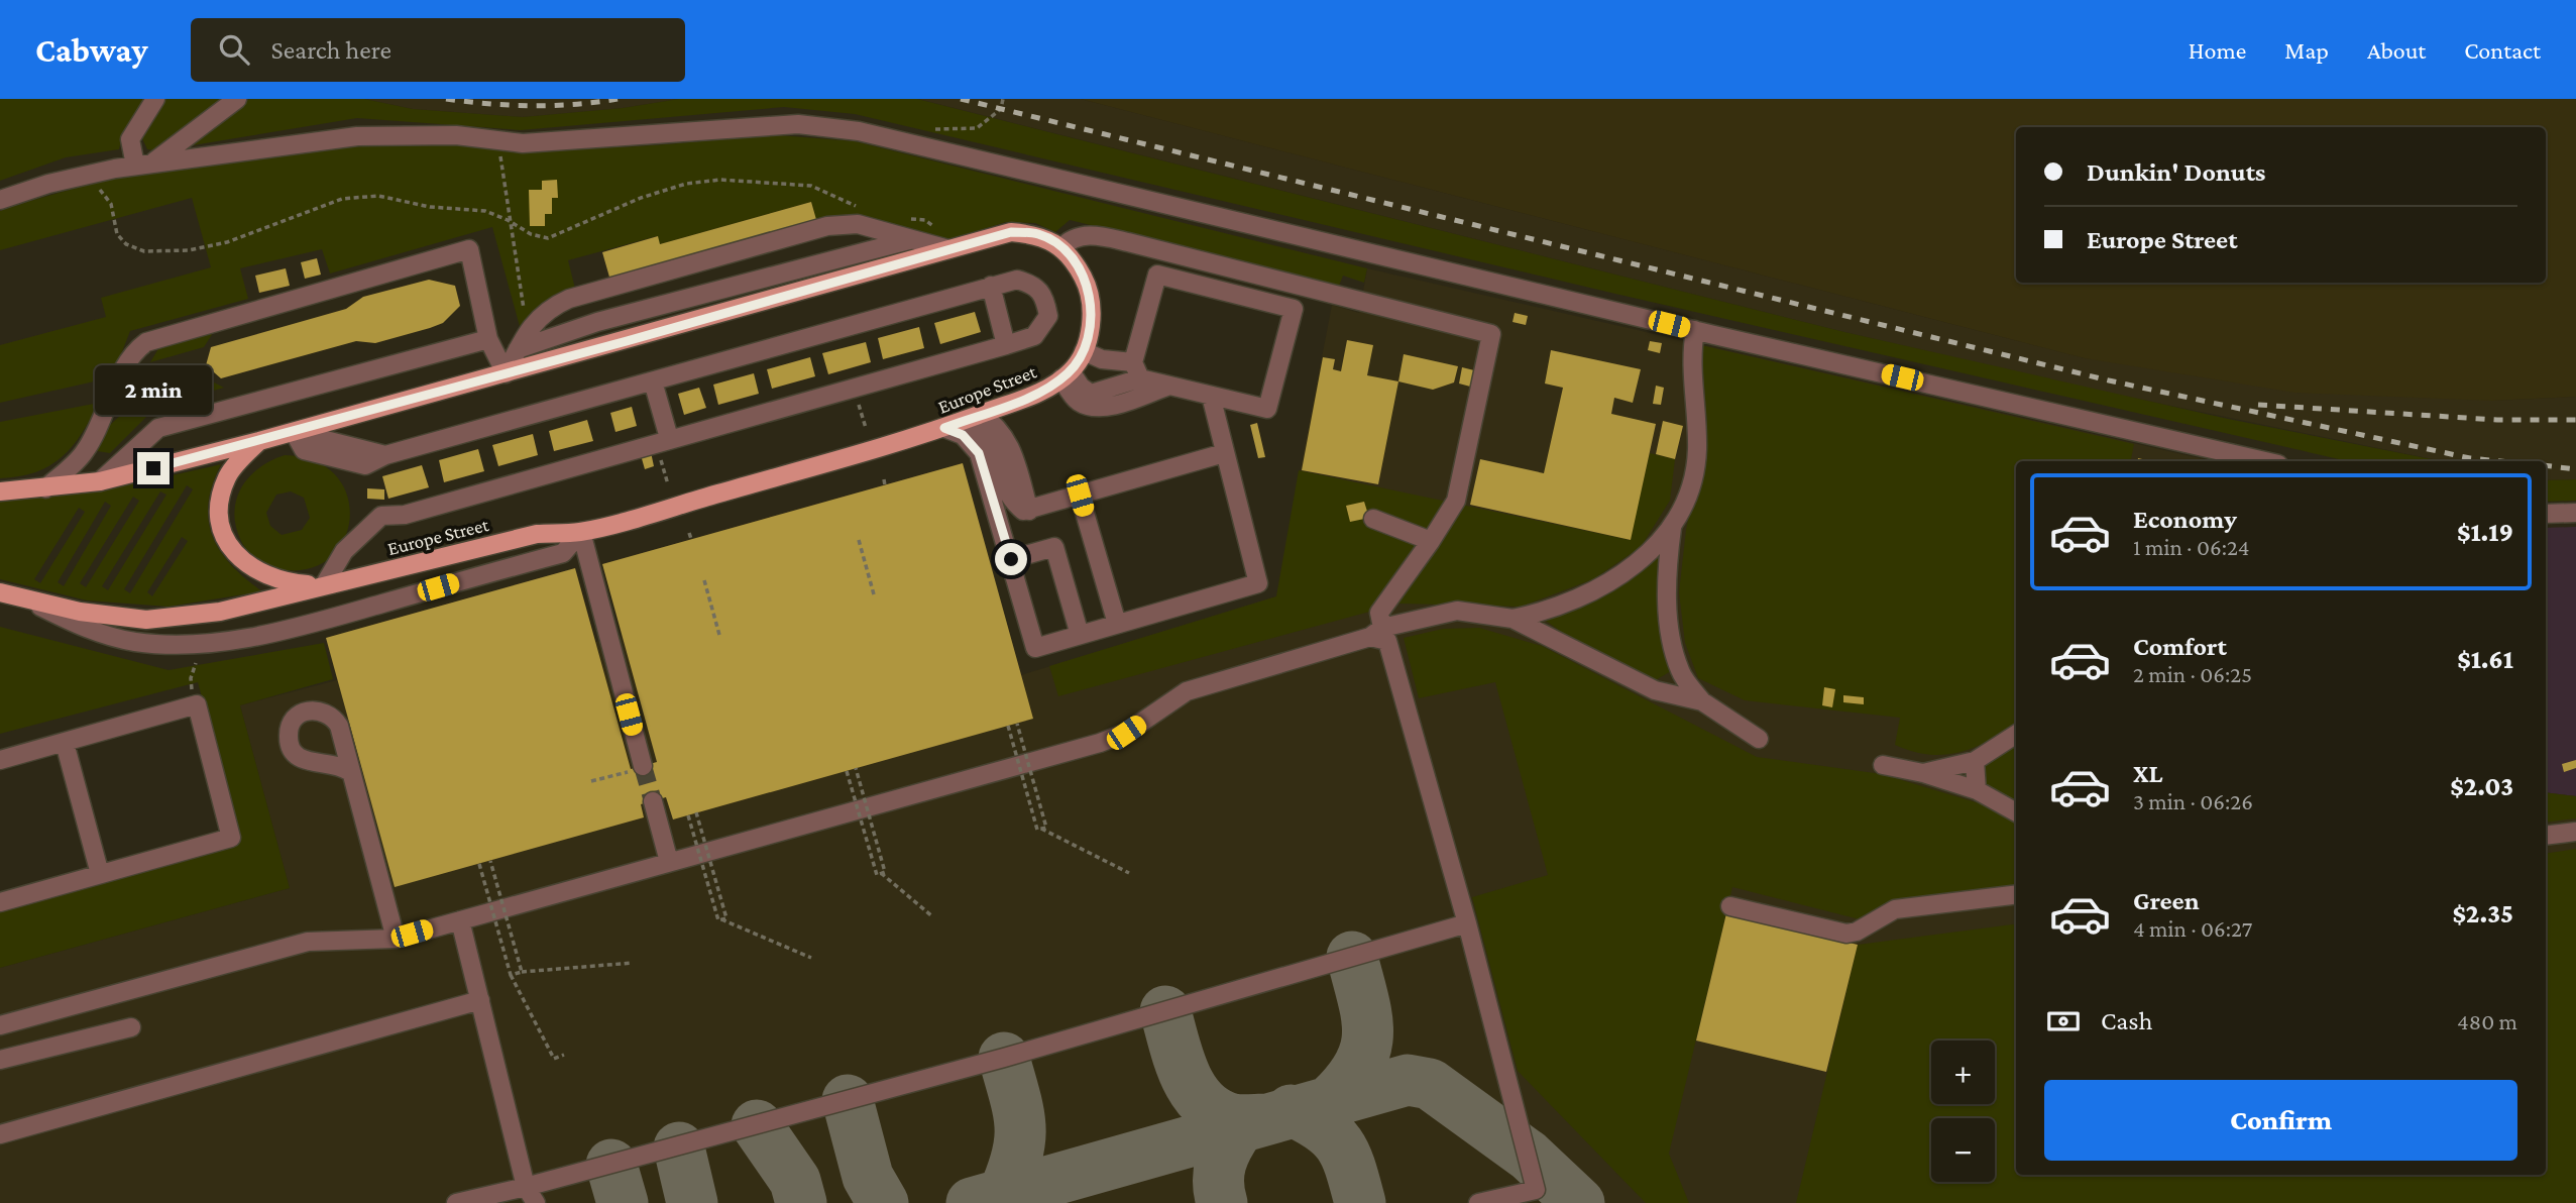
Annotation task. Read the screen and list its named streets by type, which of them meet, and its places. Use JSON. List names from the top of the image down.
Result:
{
  "streets": {
    "main road": ["Europe Street"]
  },
  "page": {
    "header": "Cabway",
    "search": "Search here",
    "nav": [
      "Home",
      "Map",
      "About",
      "Contact"
    ],
    "banner": ["Dunkin' Donuts", "Europe Street"],
    "bubble": "2 min",
    "list": [
      {
        "name": "Economy",
        "note": "1 min · 06:24",
        "value": "$1.19"
      },
      {
        "name": "Comfort",
        "note": "2 min · 06:25",
        "value": "$1.61"
      },
      {
        "name": "XL",
        "note": "3 min · 06:26",
        "value": "$2.03"
      },
      {
        "name": "Green",
        "note": "4 min · 06:27",
        "value": "$2.35"
      }
    ],
    "pay": ["Cash", "480 m"],
    "map_buttons": ["+", "−"],
    "buttons": "Confirm"
  }
}
